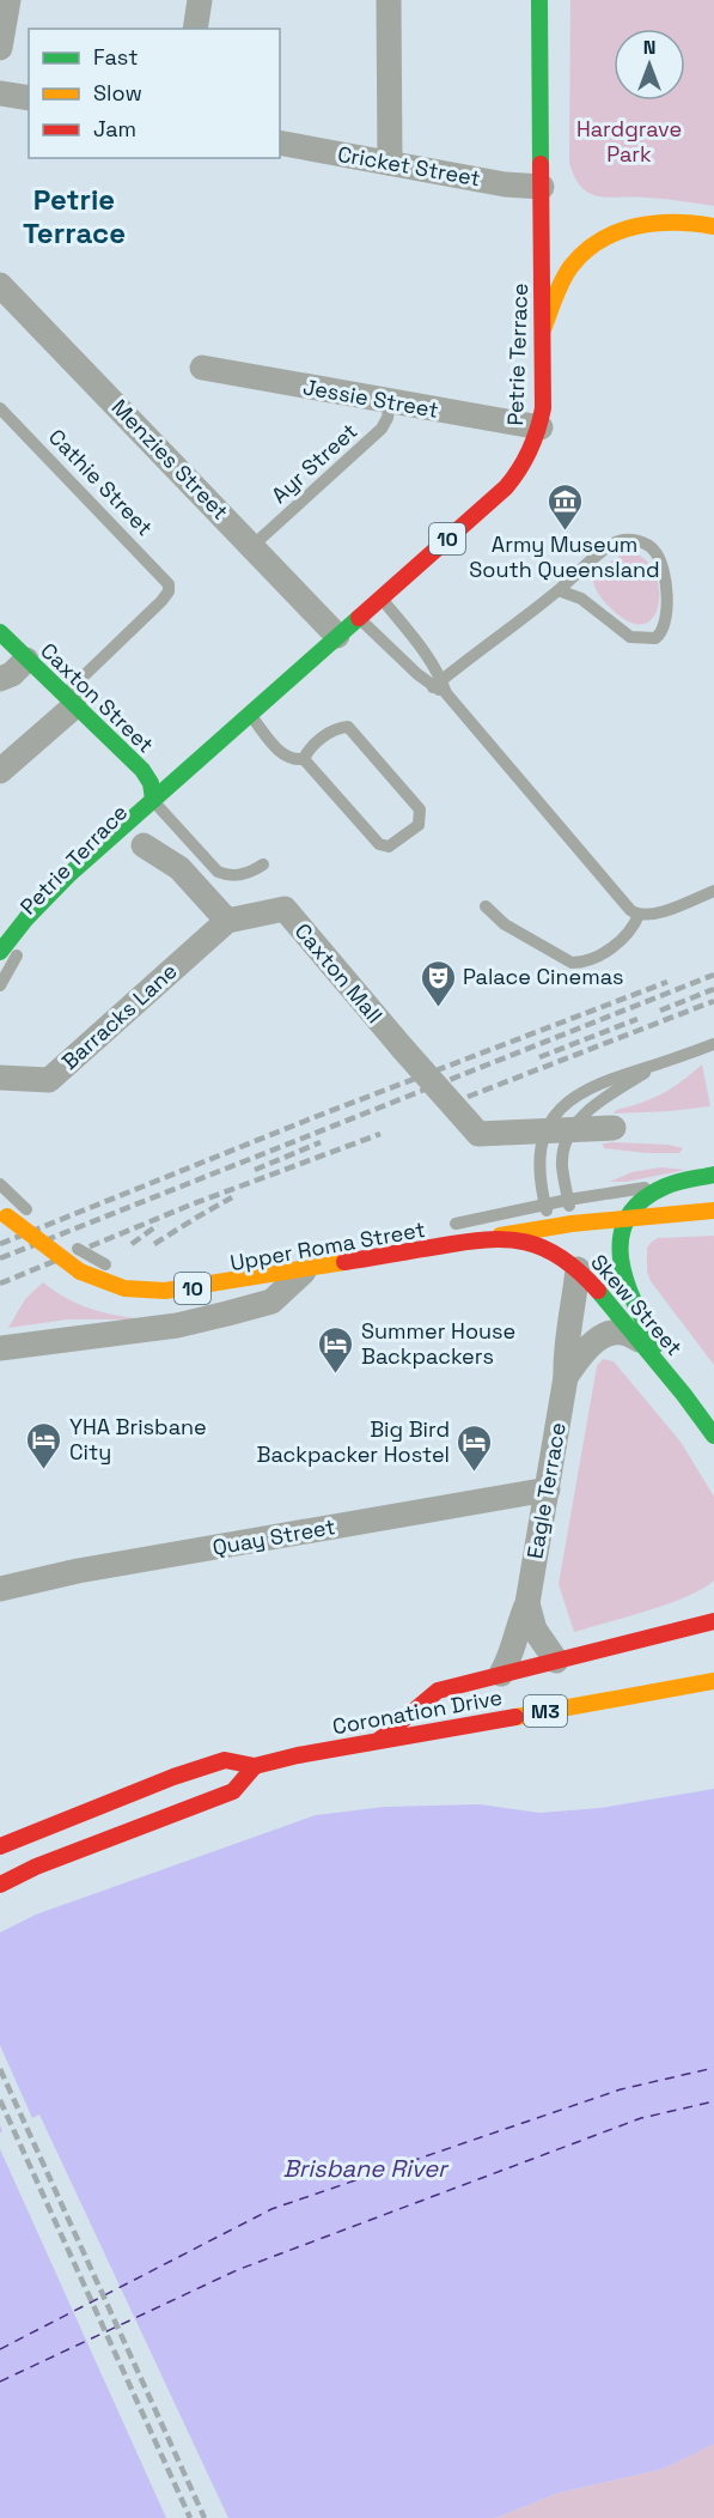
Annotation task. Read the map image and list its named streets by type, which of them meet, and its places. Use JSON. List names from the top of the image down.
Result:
{
  "streets": {
    "main road": [
      "Petrie Terrace",
      "10",
      "Caxton Street",
      "Upper Roma Street",
      "Skew Street",
      "M3",
      "Coronation Drive"
    ],
    "street": [
      "Cricket Street",
      "Jessie Street",
      "Menzies Street",
      "Caxton Mall",
      "Barracks Lane",
      "Eagle Terrace",
      "Quay Street"
    ],
    "lane": ["Ayr Street", "Cathie Street"]
  },
  "crossings": [
    ["Cricket Street", "Petrie Terrace"],
    ["Petrie Terrace", "Jessie Street"],
    ["Petrie Terrace", "Menzies Street"],
    ["Petrie Terrace", "Caxton Street"],
    ["Jessie Street", "Ayr Street"],
    ["Menzies Street", "Ayr Street"],
    ["Cathie Street", "Caxton Street"],
    ["Caxton Mall", "Barracks Lane"],
    ["Upper Roma Street", "Skew Street"],
    ["Skew Street", "Eagle Terrace"],
    ["Eagle Terrace", "Quay Street"]
  ],
  "districts": ["Petrie Terrace"],
  "water": ["Brisbane River"],
  "parks": ["Hardgrave Park"],
  "places": {
    "museum": ["Army Museum South Queensland"],
    "theatre": ["Palace Cinemas"],
    "hotel": ["Summer House Backpackers", "YHA Brisbane City", "Big Bird Backpacker Hostel"]
  },
  "legend": ["Fast", "Slow", "Jam"],
  "north": "top"
}
